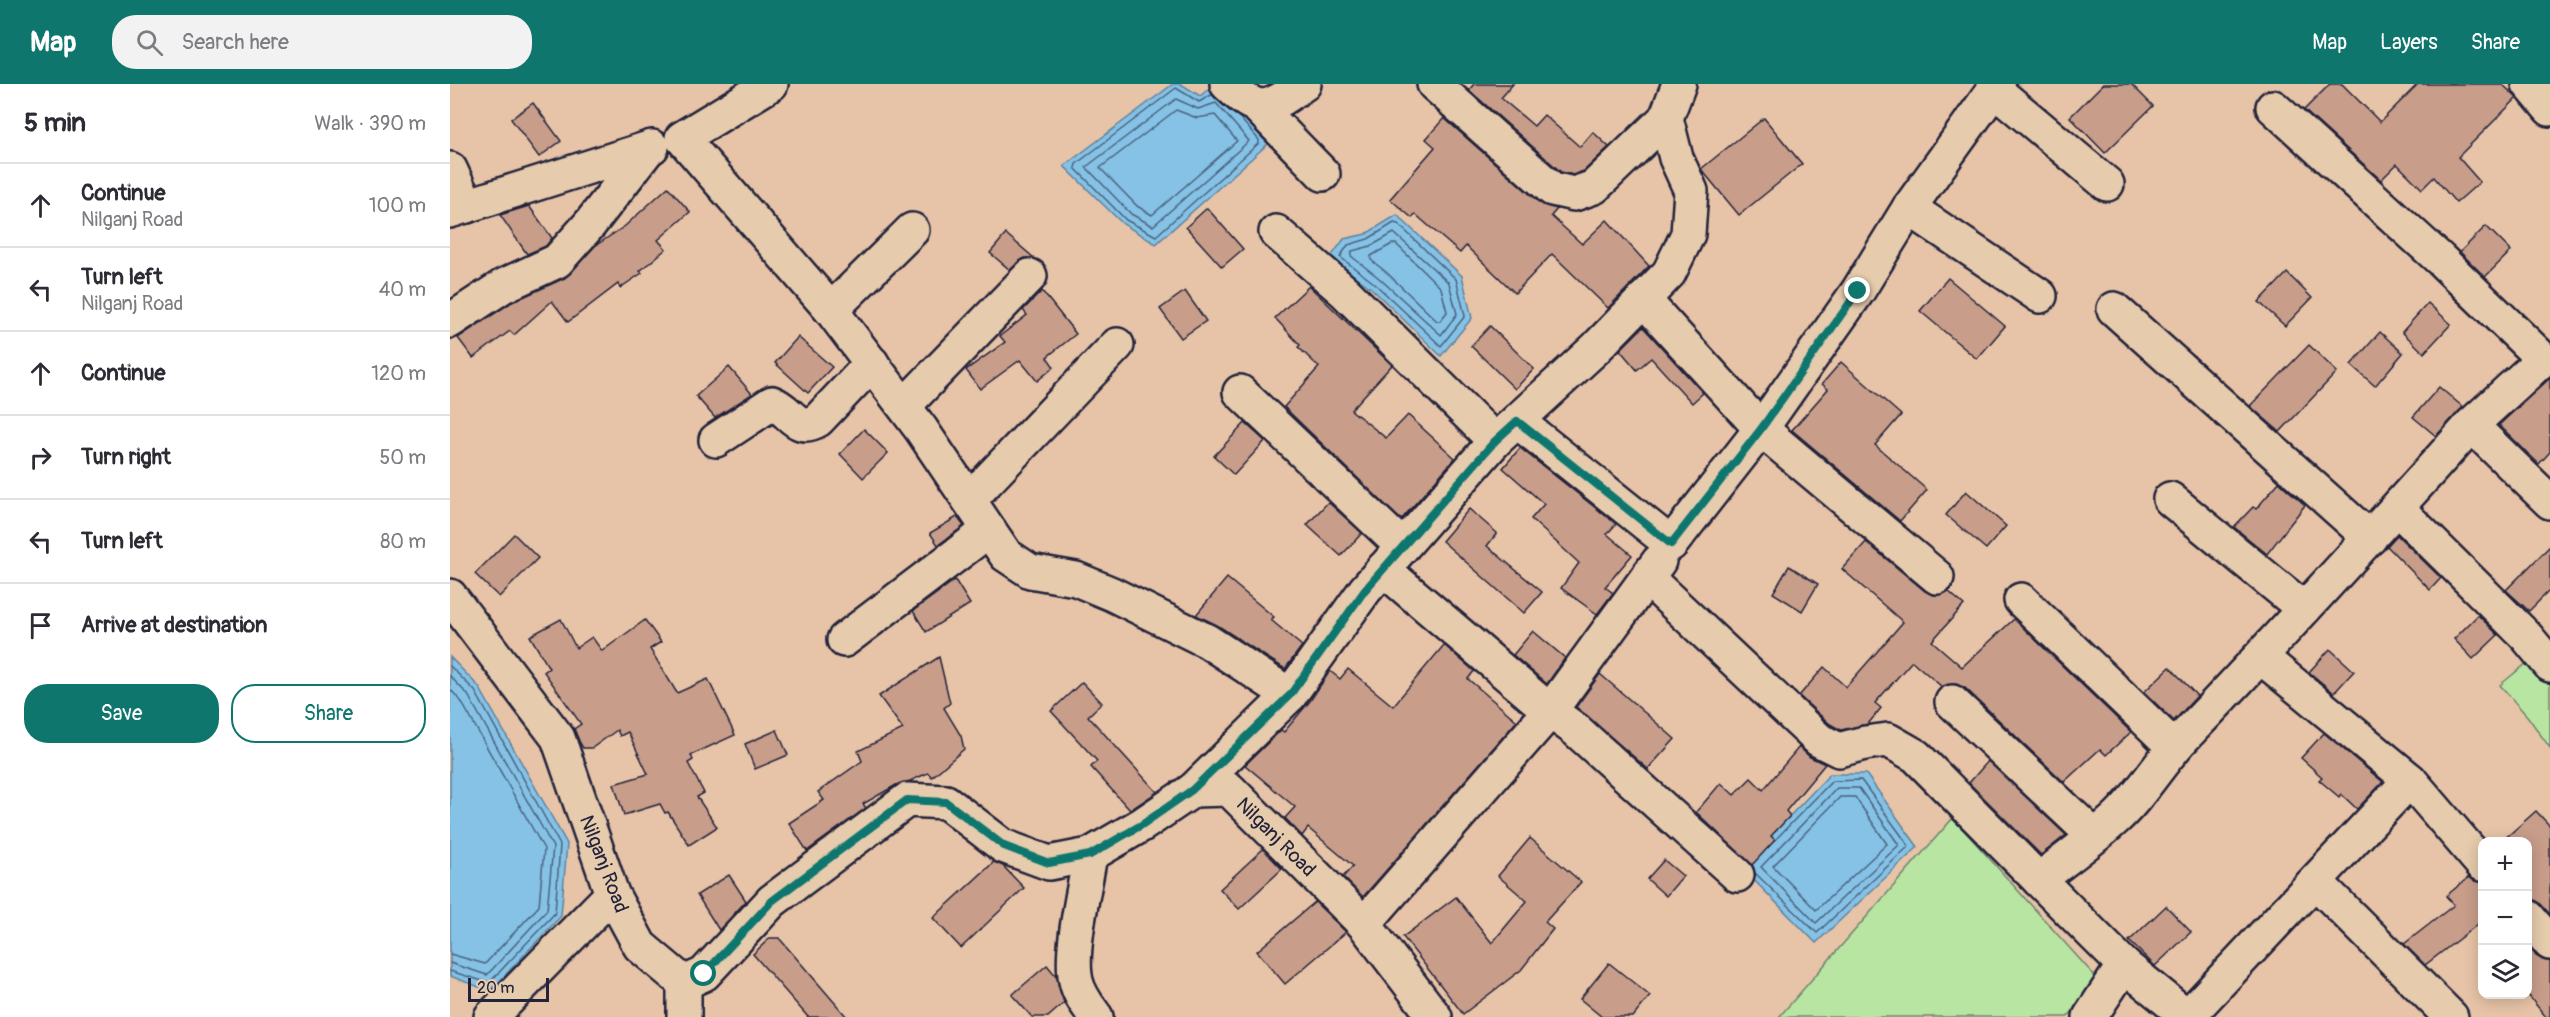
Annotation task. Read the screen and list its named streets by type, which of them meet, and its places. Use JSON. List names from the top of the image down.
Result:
{
  "streets": {
    "street": ["Nilganj Road"]
  },
  "scale_bar": "20 m",
  "page": {
    "header": "Map",
    "search": "Search here",
    "nav": ["Map", "Layers", "Share"],
    "heading": ["5 min", "Walk · 390 m"],
    "list": [
      ["Continue", "Nilganj Road", "100 m"],
      ["Turn left", "Nilganj Road", "40 m"],
      ["Continue", "120 m"],
      ["Turn right", "50 m"],
      ["Turn left", "80 m"],
      "Arrive at destination"
    ],
    "buttons": ["Save", "Share"],
    "map_buttons": ["+", "−"],
    "scale": "20 m"
  }
}
